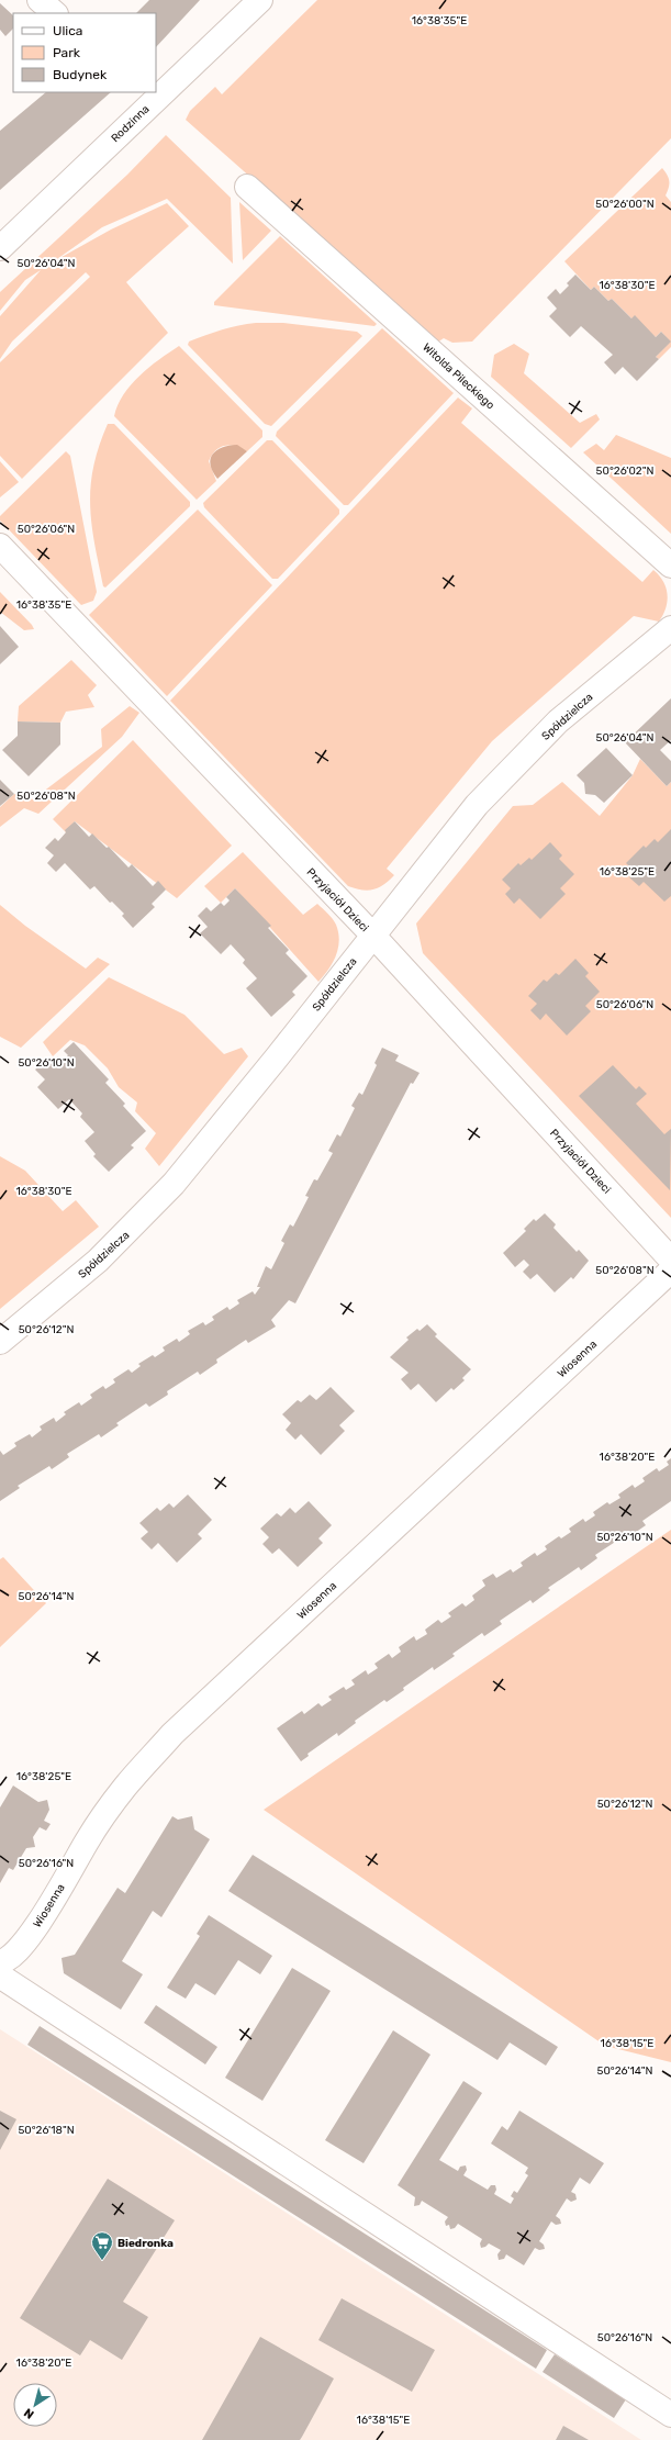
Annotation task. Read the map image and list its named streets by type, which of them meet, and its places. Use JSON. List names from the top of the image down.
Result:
{
  "streets": {
    "street": [
      "Rodzinna",
      "Witolda Pileckiego",
      "Spółdzielcza",
      "Przyjaciół Dzieci",
      "Wiosenna"
    ]
  },
  "crossings": [
    ["Spółdzielcza", "Przyjaciół Dzieci"]
  ],
  "places": {
    "supermarket": ["Biedronka"]
  },
  "legend": ["Ulica", "Park", "Budynek"],
  "north": "bottom left",
  "coordinates": [
    "16°38'35\"E",
    "50°26'00\"N",
    "50°26'04\"N",
    "16°38'30\"E",
    "50°26'02\"N",
    "50°26'06\"N",
    "50°26'08\"N",
    "16°38'25\"E",
    "50°26'10\"N",
    "50°26'12\"N",
    "16°38'20\"E",
    "50°26'14\"N",
    "50°26'16\"N",
    "16°38'15\"E",
    "50°26'18\"N"
  ]
}
